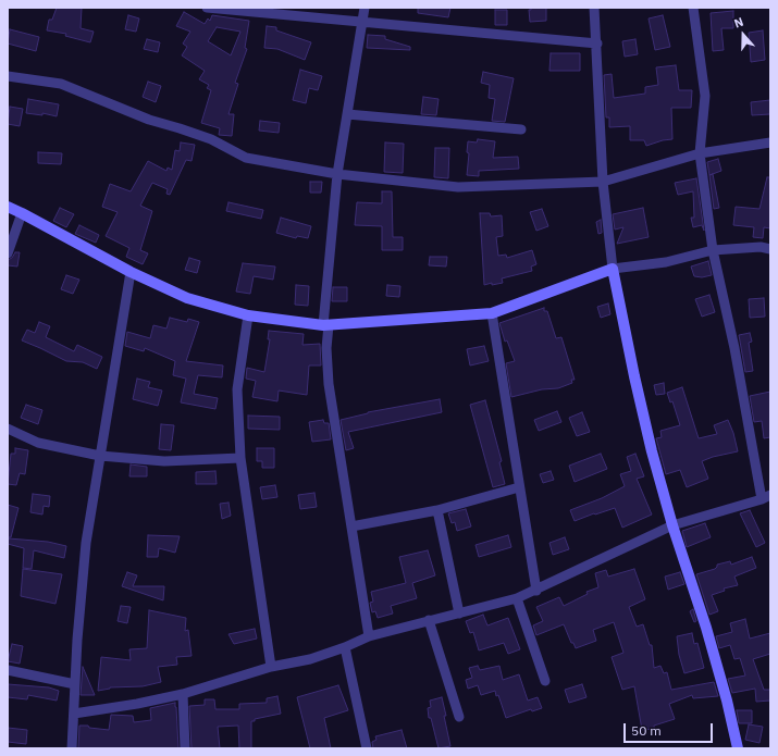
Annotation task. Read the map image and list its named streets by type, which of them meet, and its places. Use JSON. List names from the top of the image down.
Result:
{
  "scale_bar": "50 m",
  "north": "top"
}
